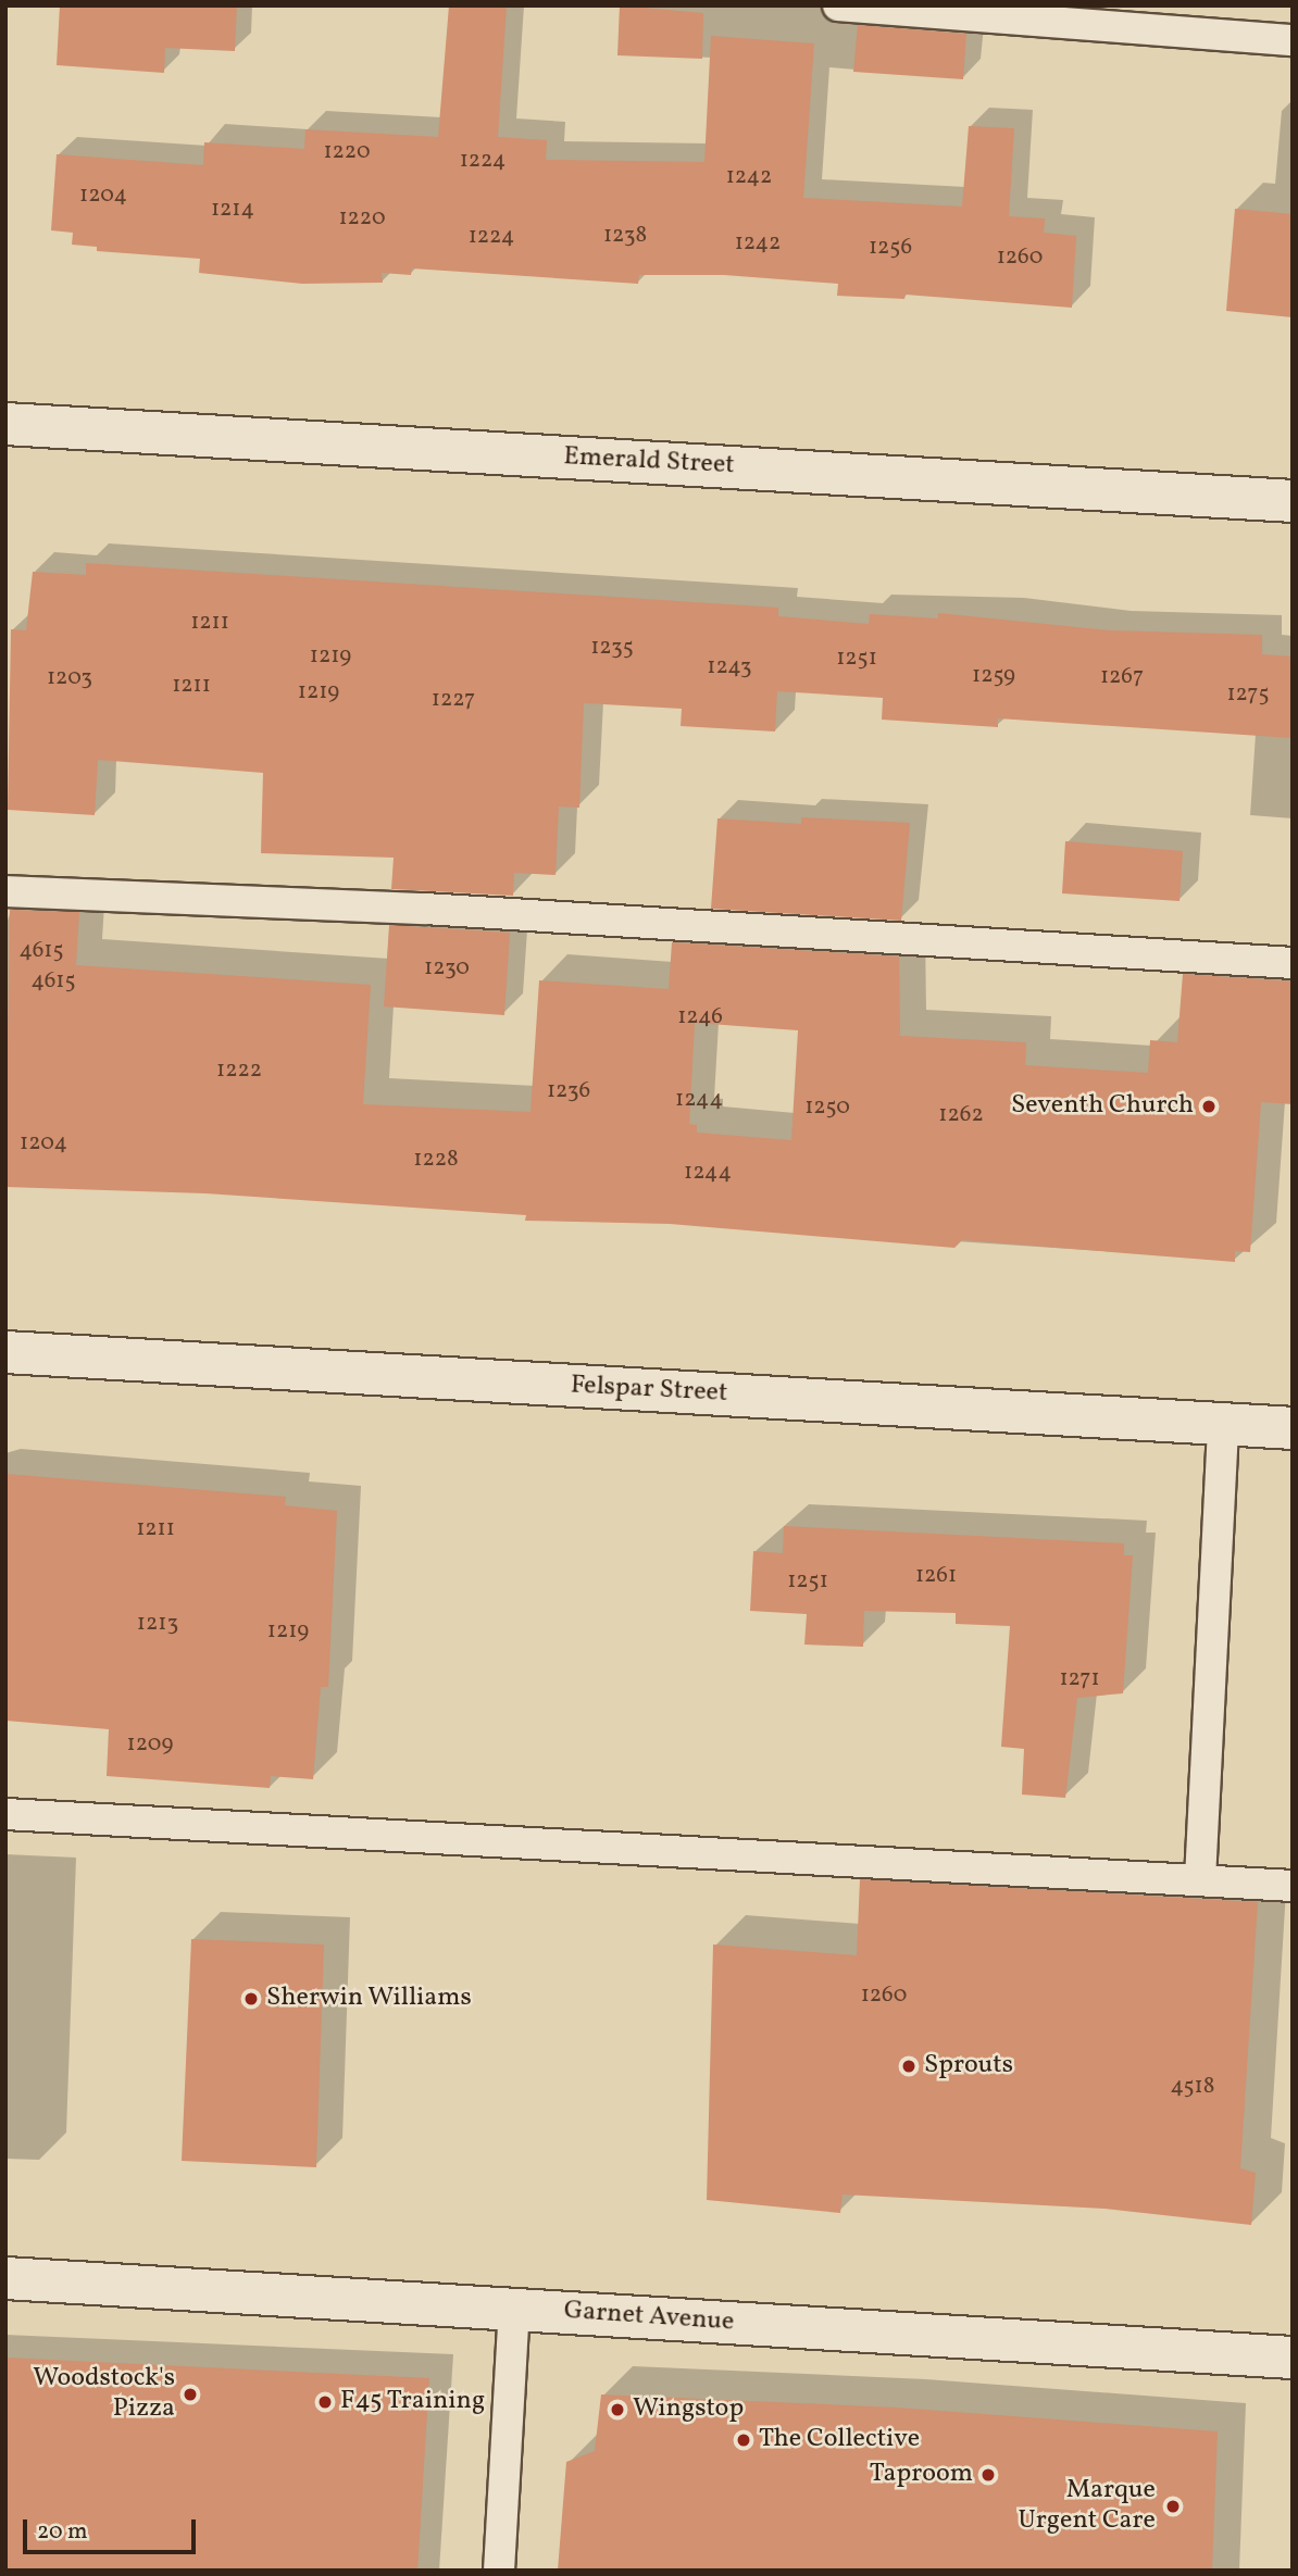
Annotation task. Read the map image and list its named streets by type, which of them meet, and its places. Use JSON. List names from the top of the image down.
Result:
{
  "streets": {
    "street": ["Emerald Street", "Felspar Street", "Garnet Avenue"]
  },
  "places": [
    "Seventh Church",
    "Sherwin Williams",
    "Sprouts",
    "Woodstock's Pizza",
    "F45 Training",
    "Wingstop",
    "The Collective",
    "Taproom",
    "Marque Urgent Care"
  ],
  "house_numbers": [
    "1220",
    "1224",
    "1242",
    "1204",
    "1214",
    "1220",
    "1238",
    "1224",
    "1242",
    "1256",
    "1260",
    "1211",
    "1235",
    "1219",
    "1251",
    "1243",
    "1259",
    "1267",
    "1203",
    "1211",
    "1219",
    "1275",
    "1227",
    "4615",
    "1230",
    "4615",
    "1246",
    "1222",
    "1236",
    "1244",
    "1250",
    "1262",
    "1204",
    "1228",
    "1244",
    "1211",
    "1261",
    "1251",
    "1213",
    "1219",
    "1271",
    "1209",
    "1260",
    "4518"
  ],
  "scale_bar": "20 m"
}
